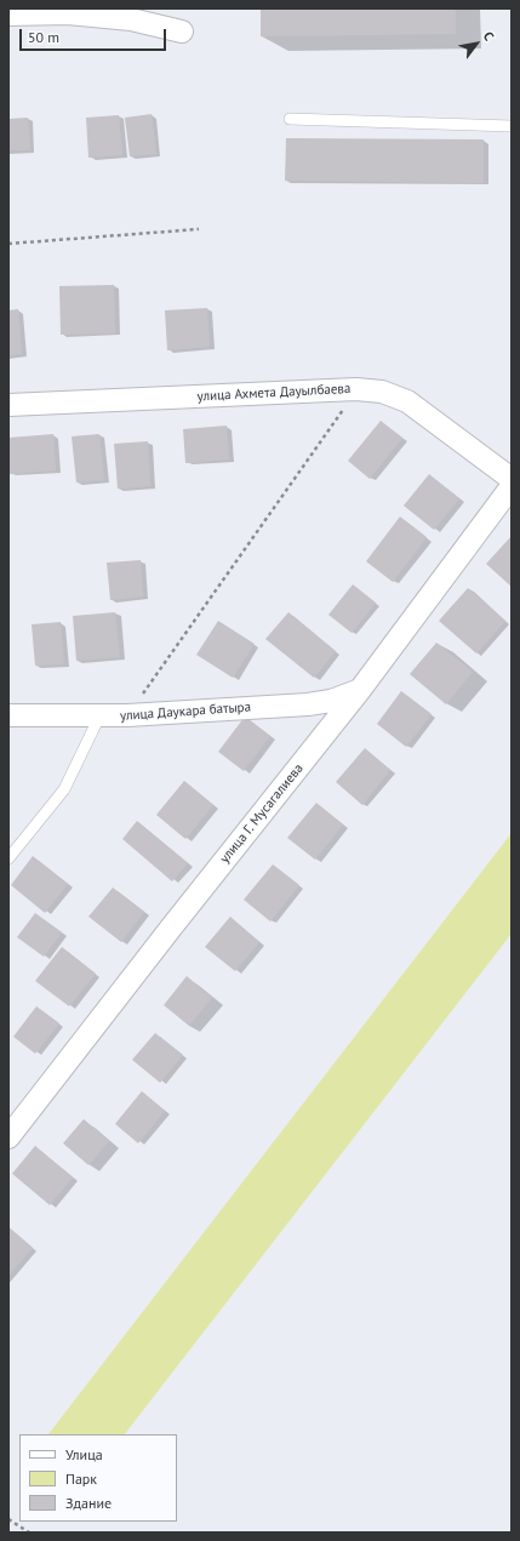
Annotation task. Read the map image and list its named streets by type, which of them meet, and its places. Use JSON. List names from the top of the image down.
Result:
{
  "streets": {
    "street": ["улица Ахмета Дауылбаева", "улица Даукара батыра", "улица Г. Мусагалиева"]
  },
  "crossings": [
    ["улица Даукара батыра", "улица Г. Мусагалиева"]
  ],
  "legend": ["Улица", "Парк", "Здание"],
  "scale_bar": "50 m",
  "north": "top right"
}
